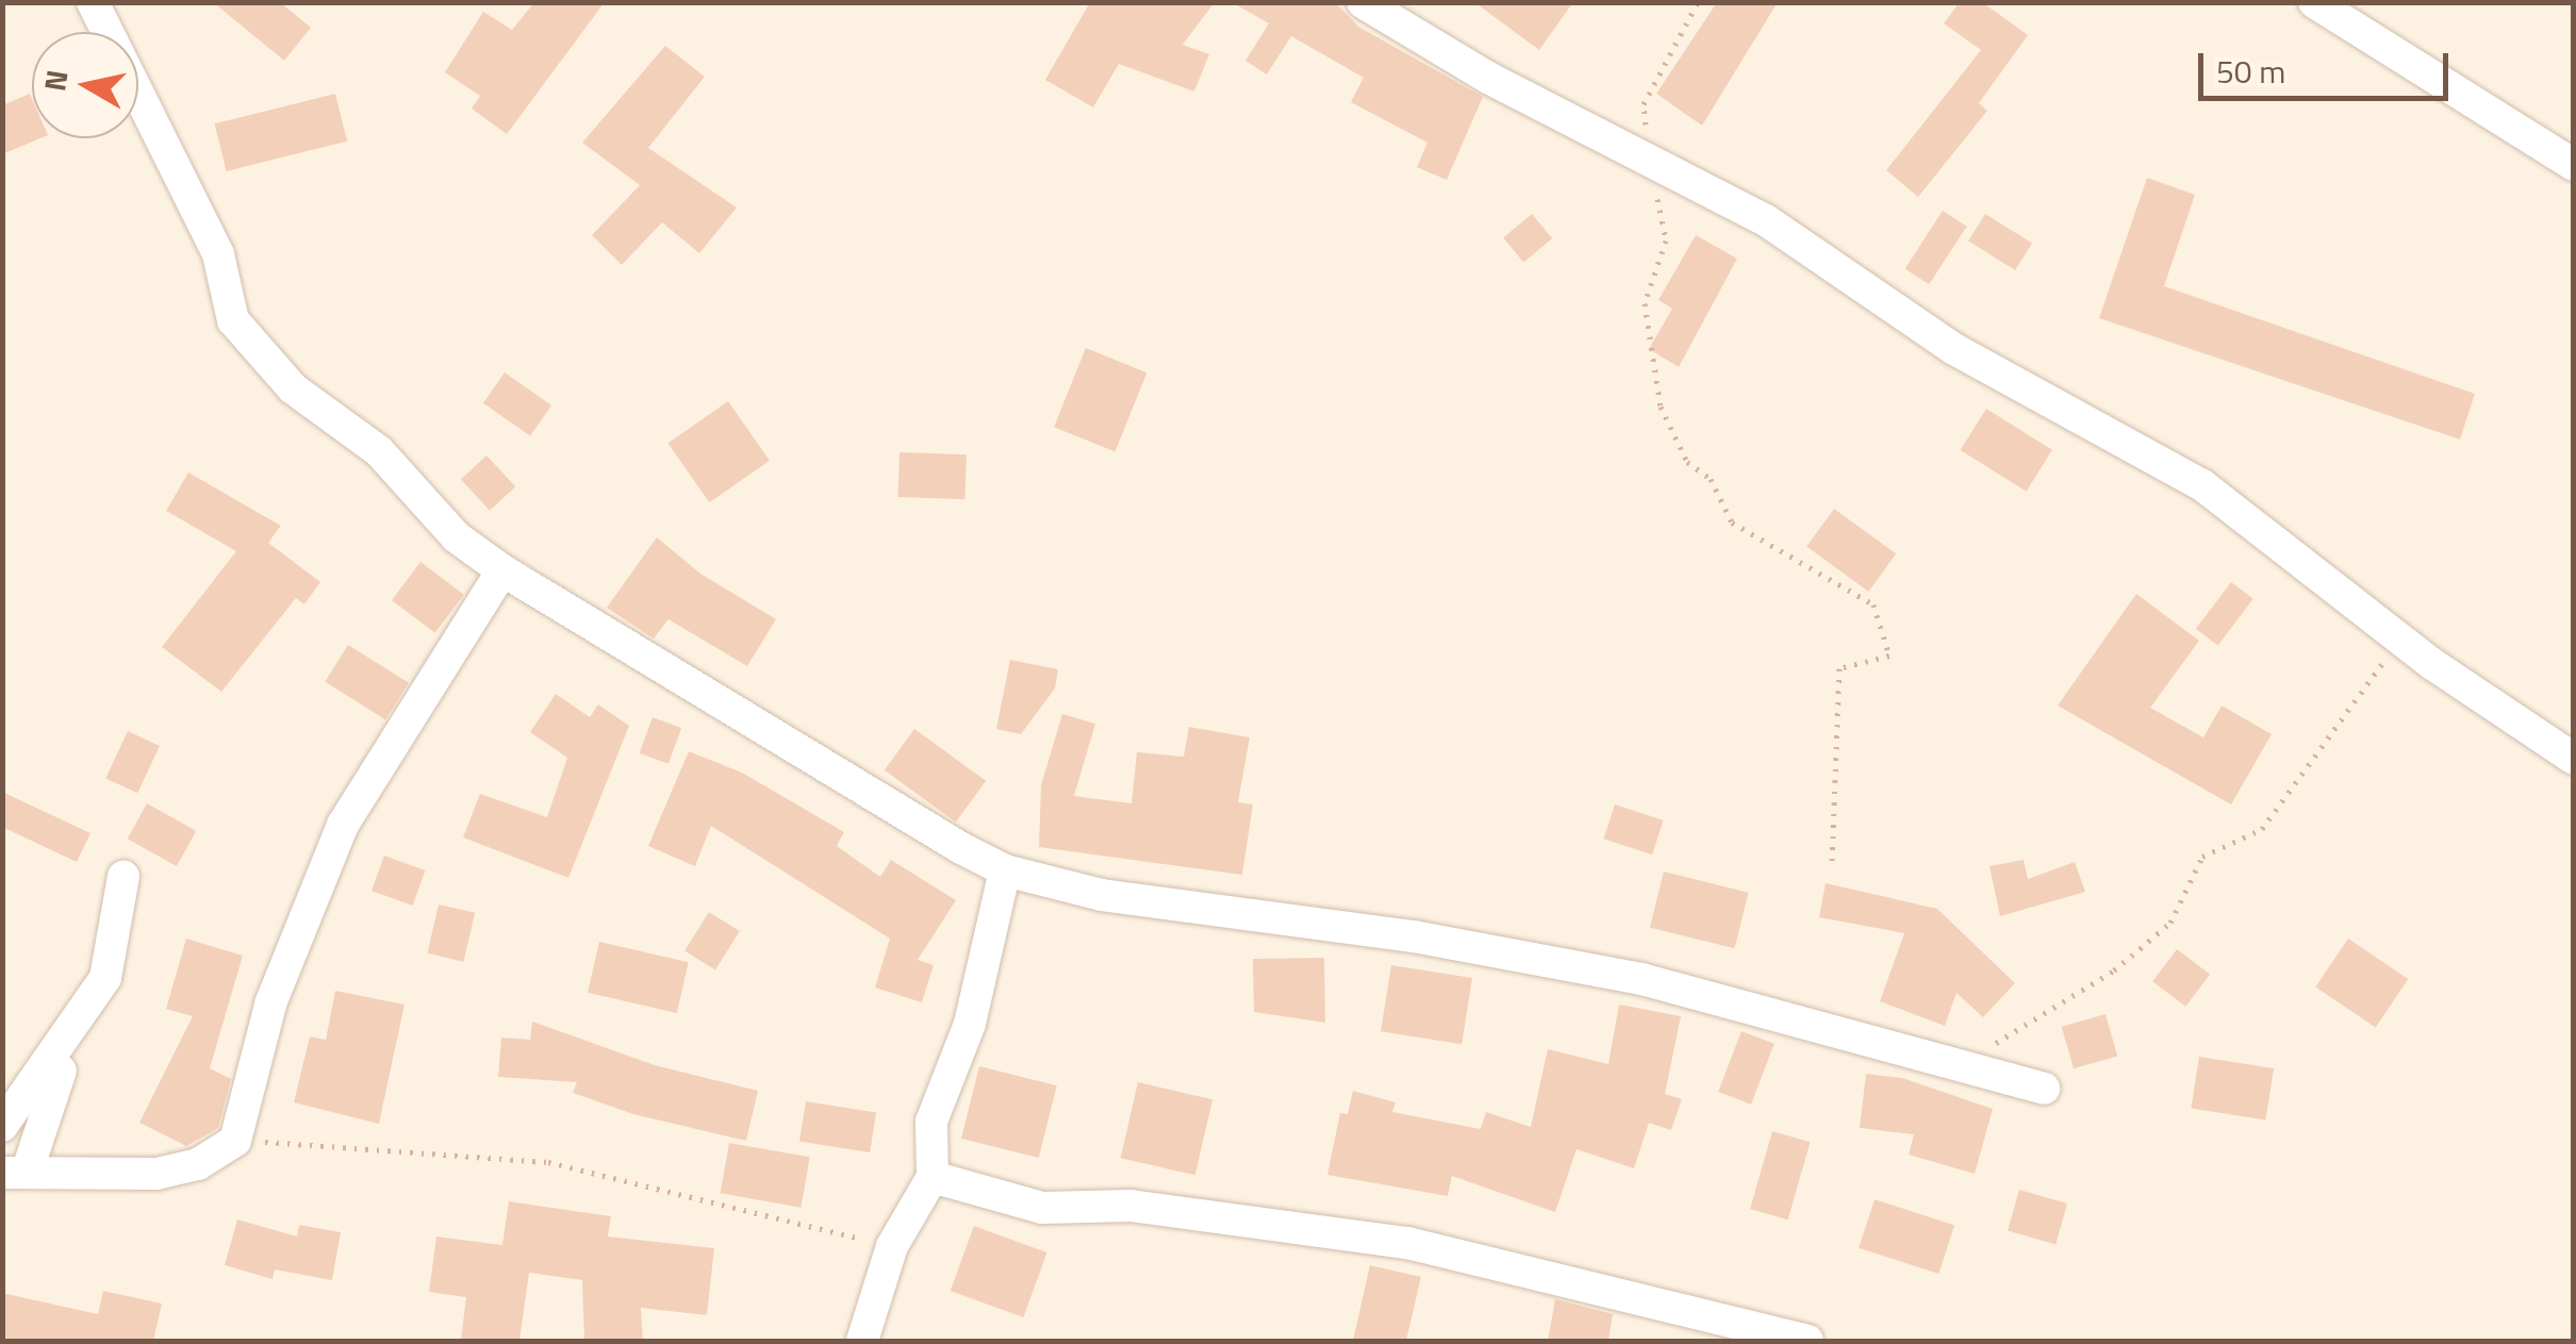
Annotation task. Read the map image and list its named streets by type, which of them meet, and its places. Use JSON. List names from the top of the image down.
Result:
{
  "scale_bar": "50 m",
  "north": "left"
}
